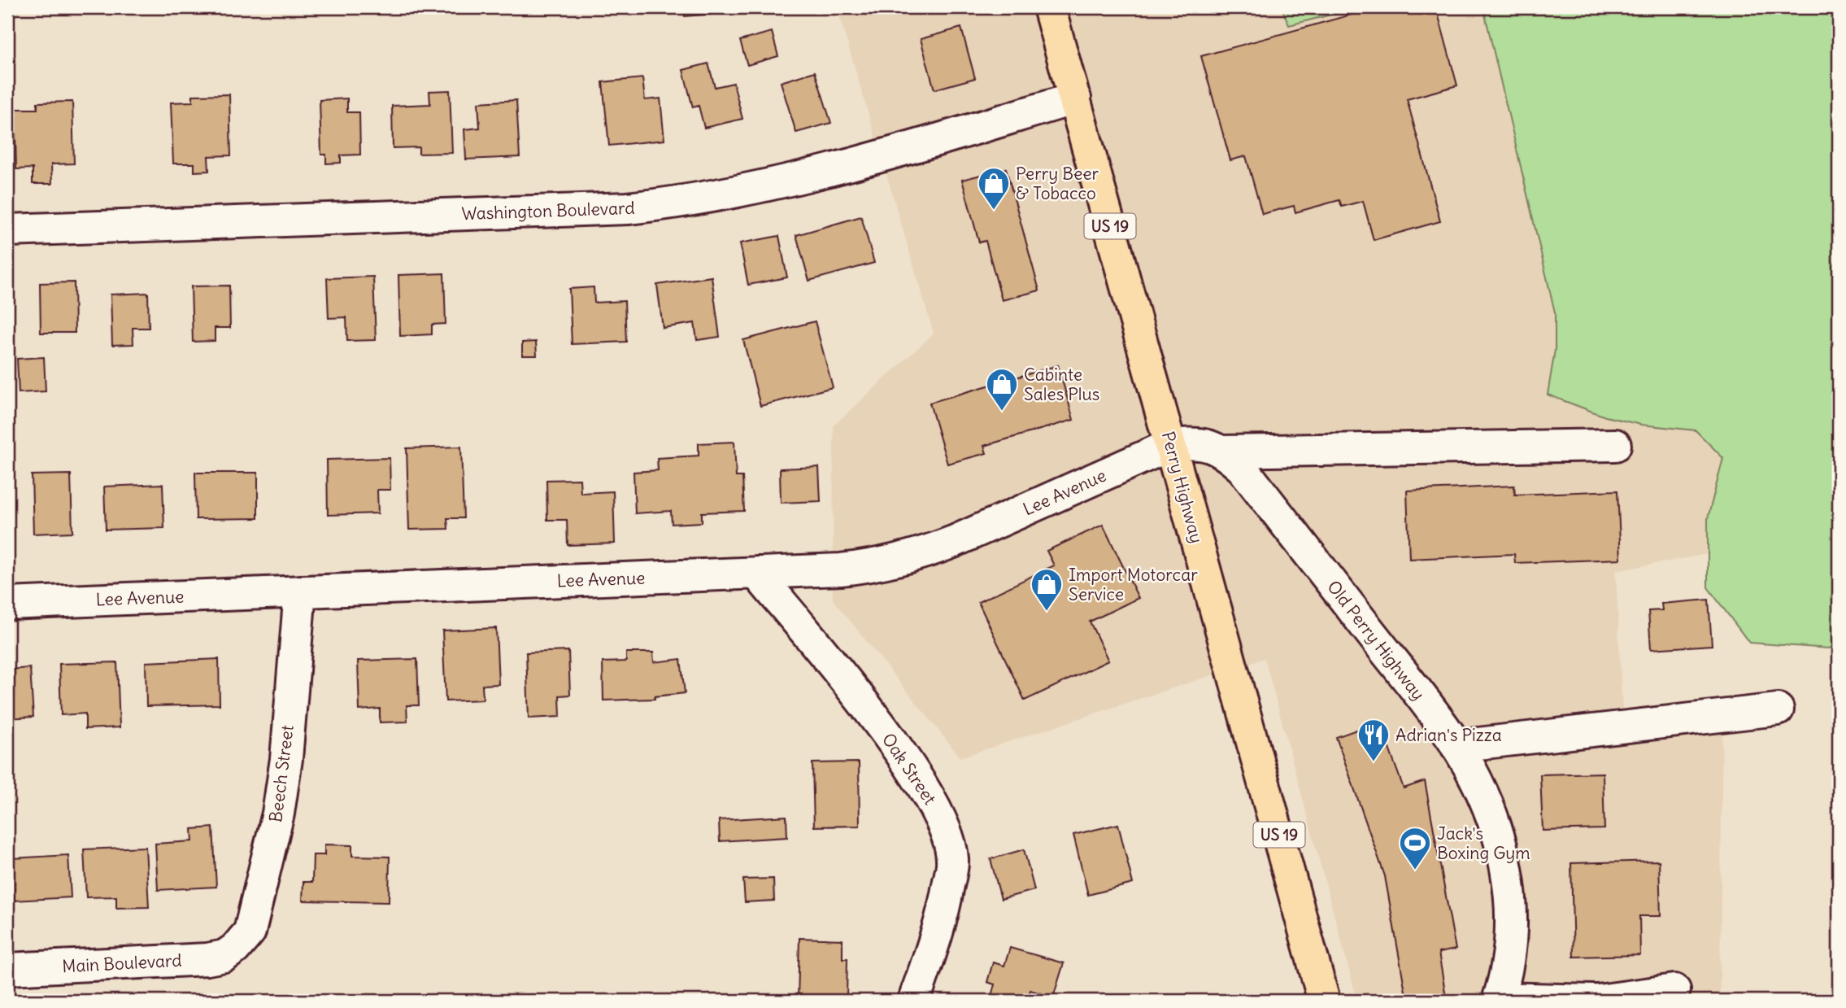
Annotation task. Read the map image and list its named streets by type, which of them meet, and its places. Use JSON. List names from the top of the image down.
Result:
{
  "streets": {
    "main road": ["US 19", "Perry Highway"],
    "street": [
      "Washington Boulevard",
      "Lee Avenue",
      "Old Perry Highway",
      "Oak Street",
      "Beech Street",
      "Main Boulevard"
    ]
  },
  "crossings": [
    ["Washington Boulevard", "Perry Highway"],
    ["Perry Highway", "Lee Avenue"],
    ["Perry Highway", "Old Perry Highway"],
    ["Lee Avenue", "Old Perry Highway"],
    ["Lee Avenue", "Oak Street"],
    ["Lee Avenue", "Beech Street"],
    ["Beech Street", "Main Boulevard"]
  ],
  "places": {
    "shop": ["Perry Beer & Tobacco", "Cabinte Sales Plus", "Import Motorcar Service"],
    "restaurant": ["Adrian's Pizza"],
    "sports": ["Jack's Boxing Gym"]
  }
}
